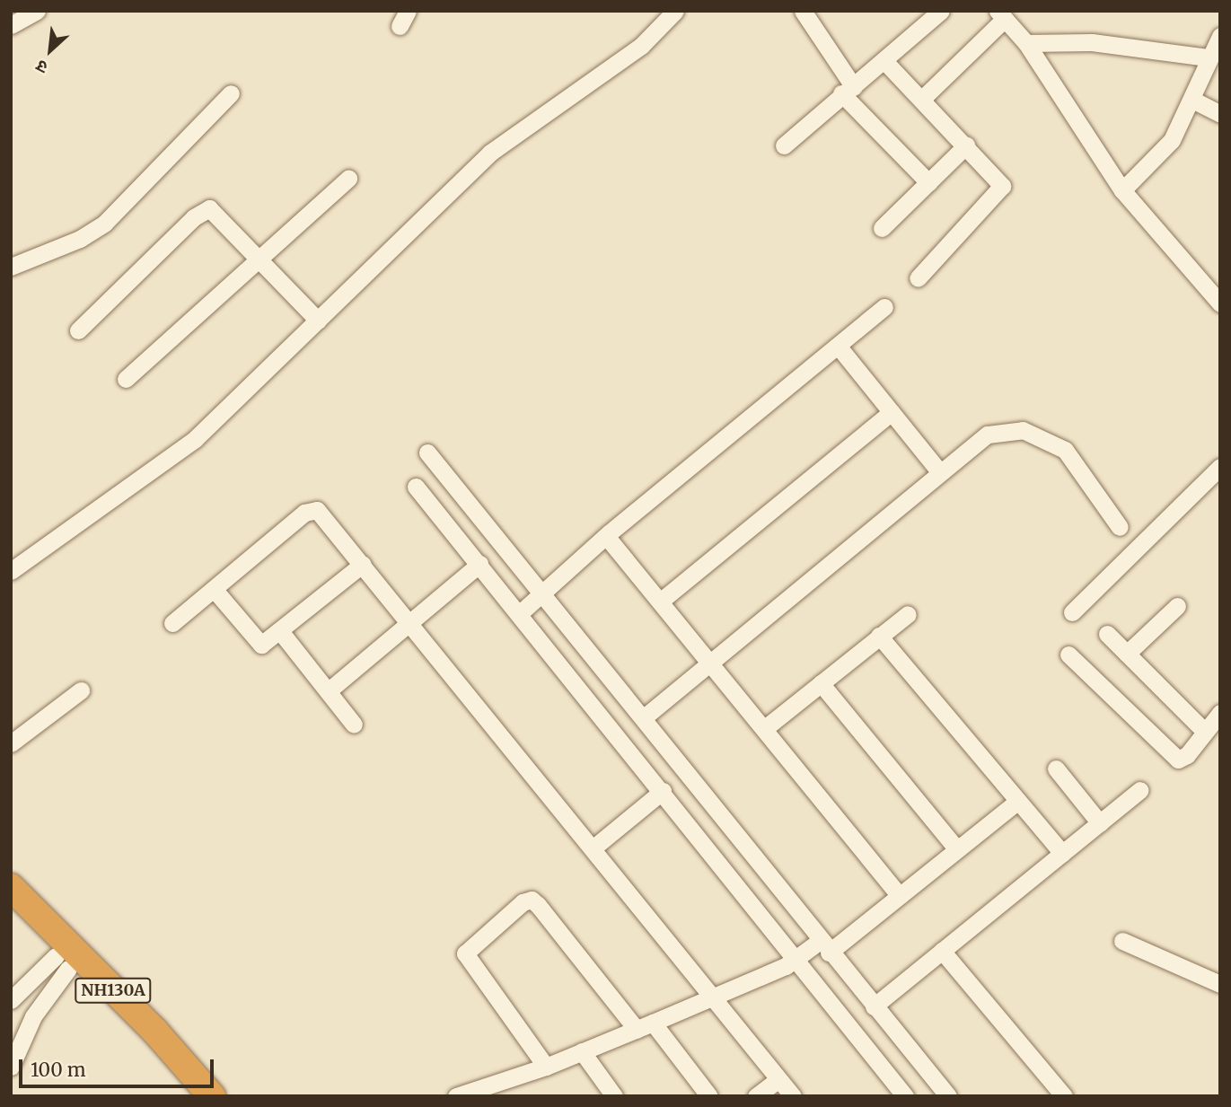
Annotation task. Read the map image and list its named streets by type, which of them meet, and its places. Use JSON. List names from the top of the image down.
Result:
{
  "streets": {
    "highway": ["NH130A"]
  },
  "scale_bar": "100 m",
  "north": "bottom left"
}
